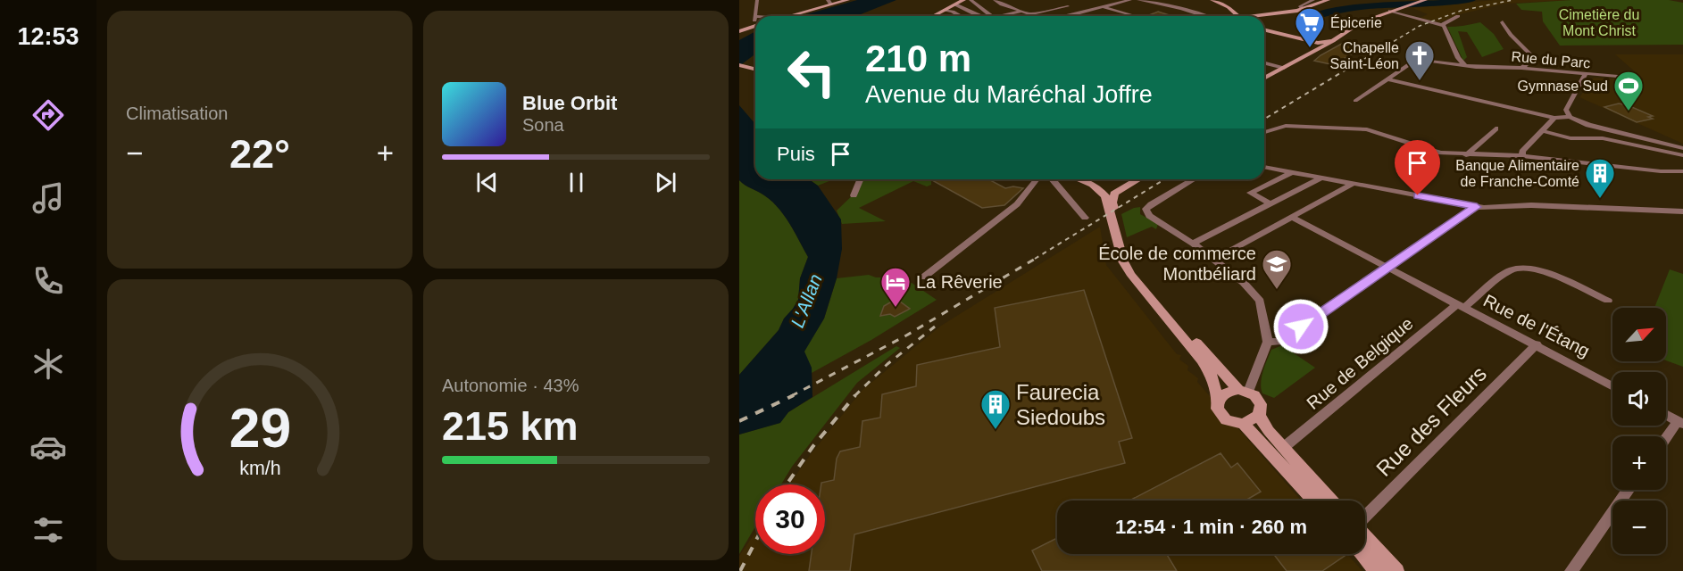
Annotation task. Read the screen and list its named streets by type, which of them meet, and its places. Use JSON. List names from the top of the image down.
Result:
{
  "streets": {
    "street": [
      "Rue du Parc",
      "Rue de l'Étang",
      "Rue de Belgique",
      "Rue des Fleurs"
    ]
  },
  "crossings": [
    ["Rue de l'Étang", "Rue de Belgique"],
    ["Rue de l'Étang", "Rue des Fleurs"]
  ],
  "water": ["L'Allan"],
  "parks": ["Cimetière du Mont Christ"],
  "places": {
    "supermarket": ["Épicerie"],
    "church": ["Chapelle Saint-Léon"],
    "sports": ["Gymnase Sud"],
    "building": ["Banque Alimentaire de Franche-Comté", "Faurecia Siedoubs"],
    "school or university": ["École de commerce Montbéliard"],
    "hotel": ["La Rêverie"]
  },
  "north": "top right",
  "page": {
    "tabs": "12:53",
    "tile": [
      "Climatisation",
      ["Autonomie · 43%", "215 km"]
    ],
    "turn": ["210 m", "Avenue du Maréchal Joffre"],
    "song": ["Blue Orbit", "Sona"],
    "then": "Puis",
    "heat": ["−", "22°", "+"],
    "map_buttons": ["+", "−"],
    "limit": "30",
    "trip": "12:54 · 1 min · 260 m",
    "gauge": ["29", "km/h"]
  }
}
